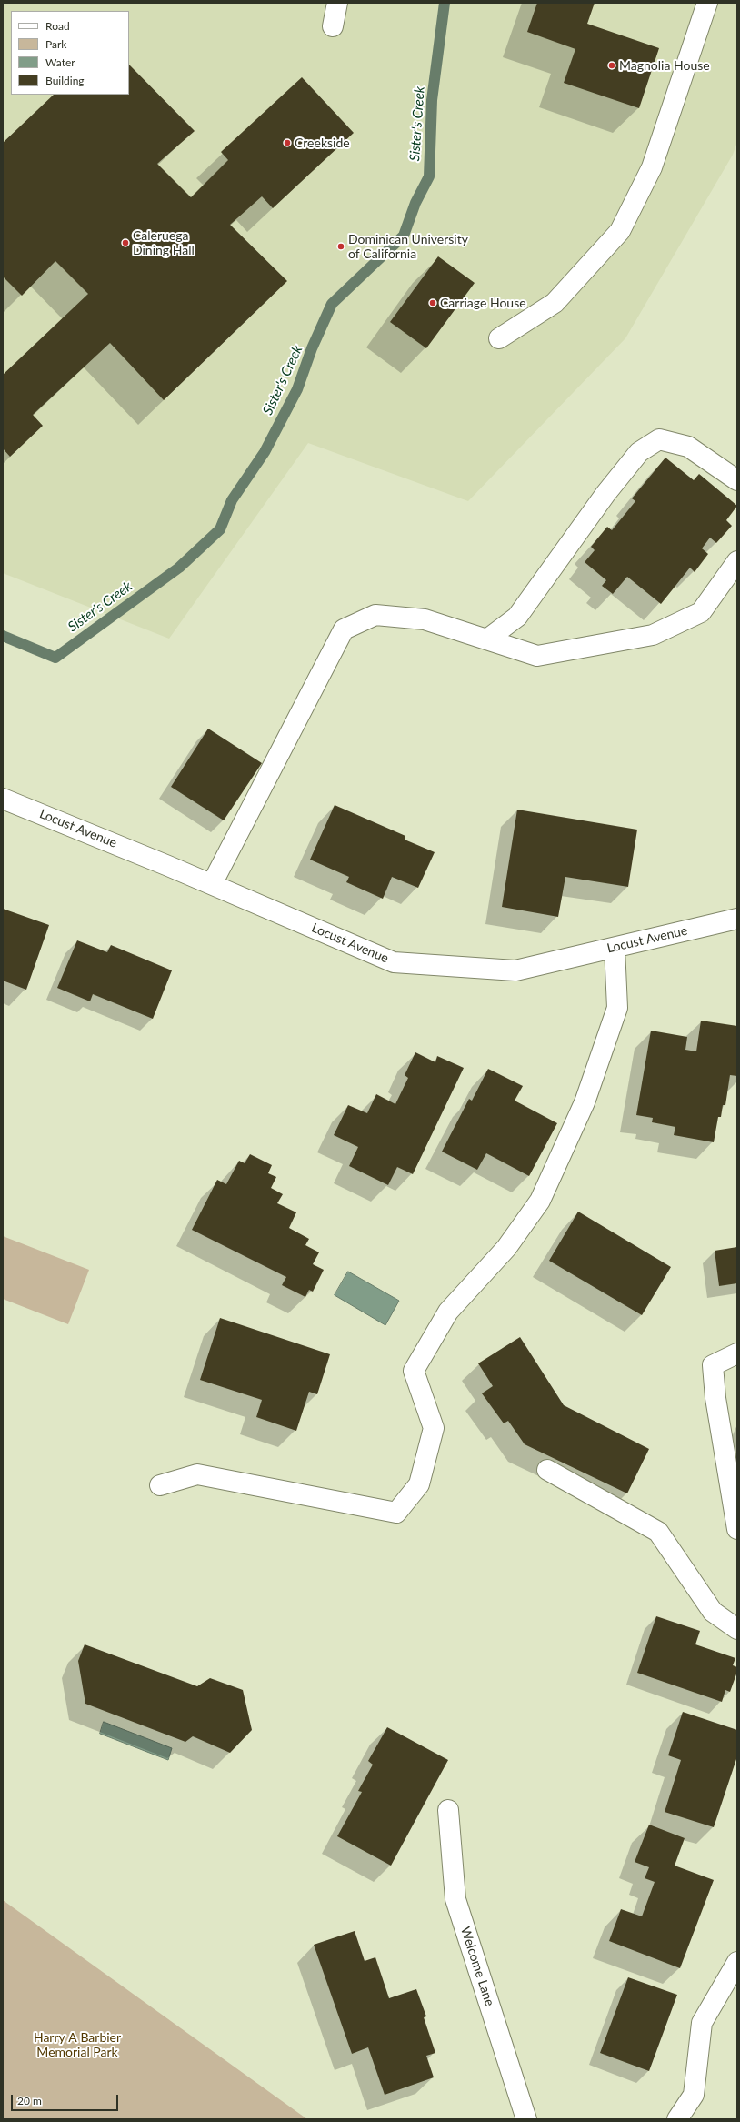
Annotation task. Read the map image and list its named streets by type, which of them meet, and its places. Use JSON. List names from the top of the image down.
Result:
{
  "streets": {
    "street": ["Locust Avenue", "Welcome Lane"]
  },
  "water": ["Sister's Creek"],
  "parks": ["Harry A Barbier Memorial Park"],
  "places": [
    "Magnolia House",
    "Creekside",
    "Caleruega Dining Hall",
    "Dominican University of California",
    "Carriage House"
  ],
  "legend": [
    "Road",
    "Park",
    "Water",
    "Building"
  ],
  "scale_bar": "20 m"
}
